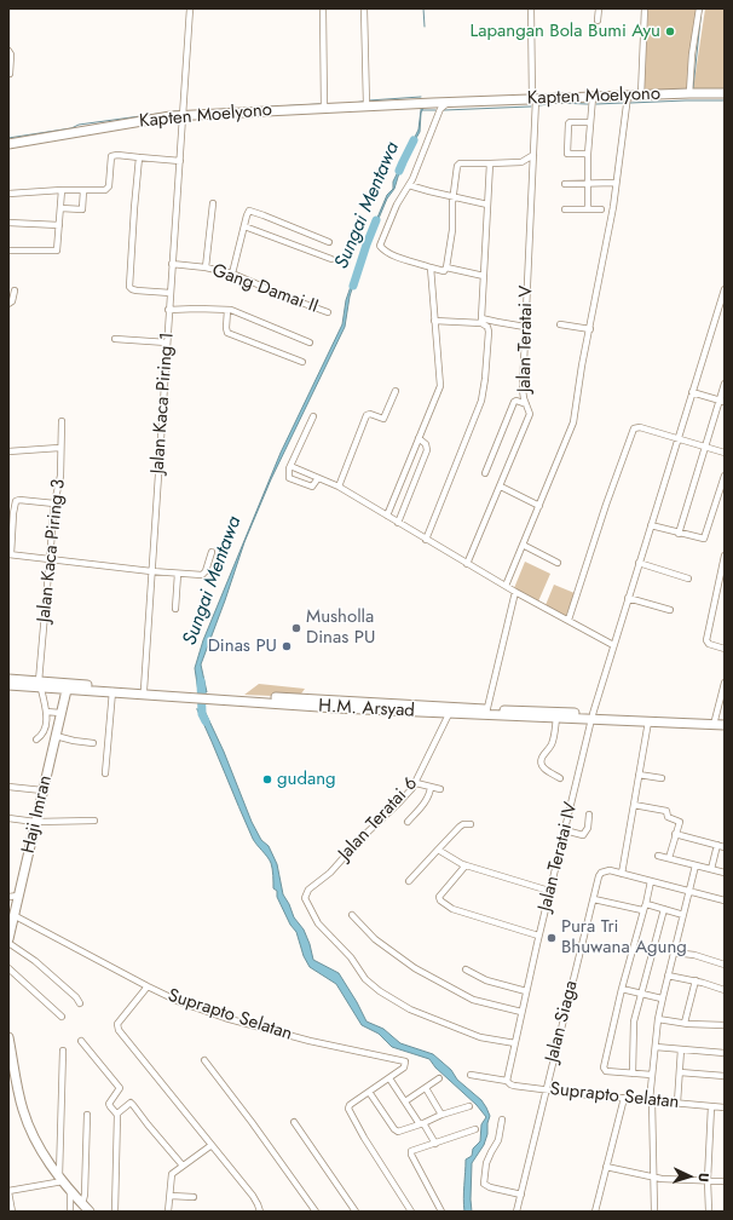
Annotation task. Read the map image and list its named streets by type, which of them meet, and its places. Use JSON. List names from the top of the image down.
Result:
{
  "streets": {
    "street": [
      "Kapten Moelyono",
      "Gang Damai II",
      "Jalan Teratai V",
      "Jalan Kaca Piring 1",
      "Jalan Kaca Piring 3",
      "H.M. Arsyad",
      "Haji Imran",
      "Jalan Teratai 6",
      "Jalan Teratai IV",
      "Suprapto Selatan",
      "Jalan Siaga"
    ]
  },
  "crossings": [
    ["Kapten Moelyono", "Jalan Teratai V"],
    ["Kapten Moelyono", "Jalan Kaca Piring 1"],
    ["Gang Damai II", "Jalan Kaca Piring 1"],
    ["Jalan Kaca Piring 1", "H.M. Arsyad"],
    ["Jalan Kaca Piring 3", "H.M. Arsyad"],
    ["H.M. Arsyad", "Haji Imran"],
    ["H.M. Arsyad", "Jalan Teratai 6"],
    ["H.M. Arsyad", "Jalan Teratai IV"],
    ["Haji Imran", "Suprapto Selatan"],
    ["Jalan Teratai 6", "Jalan Teratai IV"],
    ["Jalan Teratai IV", "Suprapto Selatan"],
    ["Suprapto Selatan", "Jalan Siaga"]
  ],
  "water": ["Sungai Mentawa"],
  "places": [
    "Lapangan Bola Bumi Ayu",
    "Musholla Dinas PU",
    "Dinas PU",
    "gudang",
    "Pura Tri Bhuwana Agung"
  ],
  "north": "right"
}
